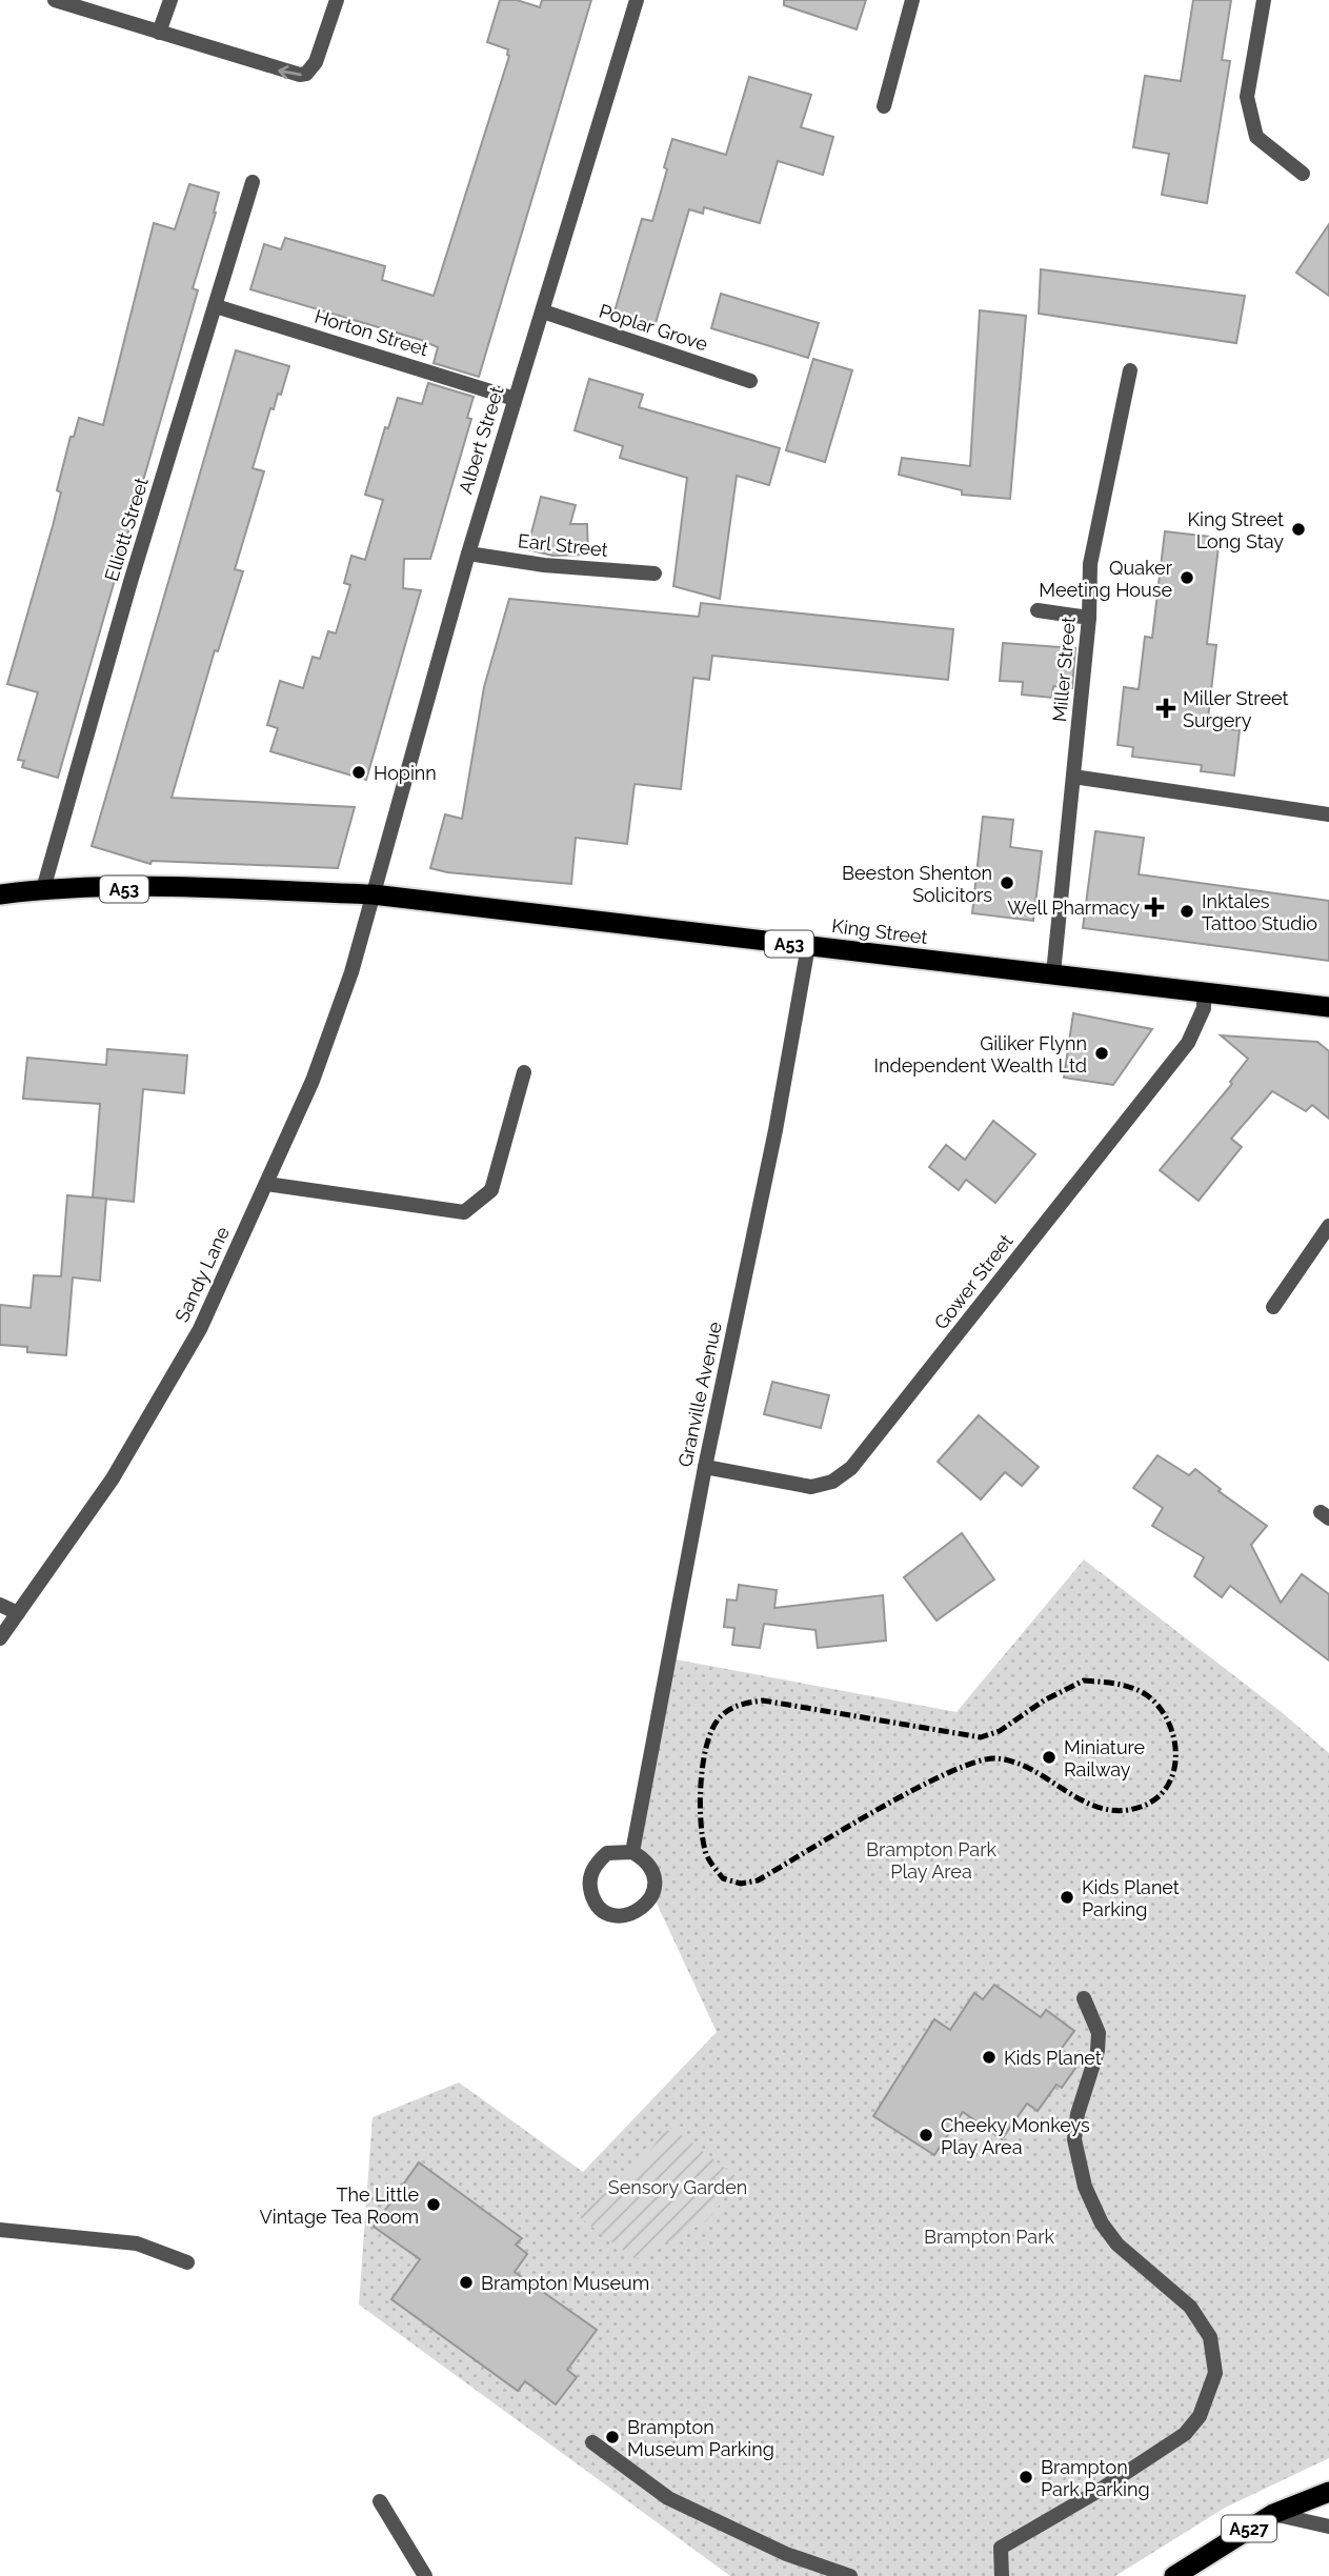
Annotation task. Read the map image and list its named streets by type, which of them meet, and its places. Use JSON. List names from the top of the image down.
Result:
{
  "streets": {
    "highway": ["A53", "King Street", "A527"],
    "street": [
      "Poplar Grove",
      "Horton Street",
      "Albert Street",
      "Elliott Street",
      "Earl Street",
      "Miller Street",
      "Sandy Lane",
      "Gower Street",
      "Granville Avenue"
    ]
  },
  "crossings": [
    ["Poplar Grove", "Albert Street"],
    ["Horton Street", "Albert Street"],
    ["Horton Street", "Elliott Street"],
    ["Albert Street", "Earl Street"],
    ["Albert Street", "King Street"],
    ["Albert Street", "Sandy Lane"],
    ["Elliott Street", "A53"],
    ["Elliott Street", "King Street"],
    ["Miller Street", "King Street"],
    ["A53", "King Street"],
    ["King Street", "Sandy Lane"],
    ["King Street", "Gower Street"],
    ["King Street", "Granville Avenue"],
    ["Gower Street", "Granville Avenue"]
  ],
  "parks": ["Brampton Park Play Area", "Sensory Garden", "Brampton Park"],
  "places": {
    "other": [
      "King Street Long Stay",
      "Quaker Meeting House",
      "Hopinn",
      "Beeston Shenton Solicitors",
      "Inktales Tattoo Studio",
      "Giliker Flynn Independent Wealth Ltd",
      "Miniature Railway",
      "Kids Planet Parking",
      "Kids Planet",
      "Cheeky Monkeys Play Area",
      "The Little Vintage Tea Room",
      "Brampton Museum",
      "Brampton Museum Parking",
      "Brampton Park Parking"
    ],
    "health": ["Miller Street Surgery", "Well Pharmacy"]
  }
}
